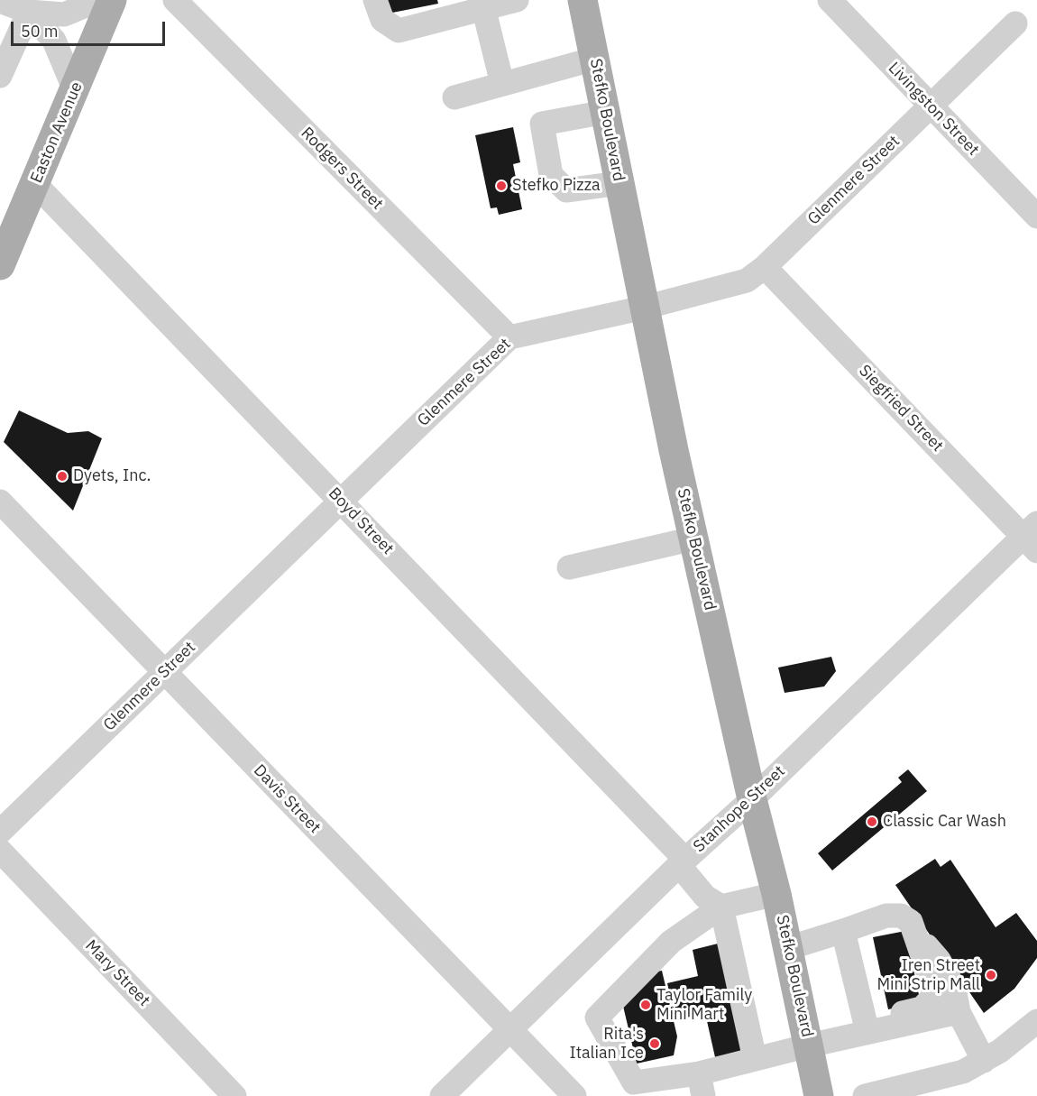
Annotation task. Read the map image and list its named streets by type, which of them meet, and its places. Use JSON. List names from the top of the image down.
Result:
{
  "streets": {
    "main road": ["Stefko Boulevard", "Easton Avenue"],
    "street": [
      "Livingston Street",
      "Rodgers Street",
      "Glenmere Street",
      "Siegfried Street",
      "Boyd Street",
      "Davis Street",
      "Stanhope Street",
      "Mary Street"
    ]
  },
  "crossings": [
    ["Livingston Street", "Glenmere Street"],
    ["Stefko Boulevard", "Glenmere Street"],
    ["Stefko Boulevard", "Stanhope Street"],
    ["Easton Avenue", "Boyd Street"],
    ["Rodgers Street", "Glenmere Street"],
    ["Glenmere Street", "Siegfried Street"],
    ["Glenmere Street", "Boyd Street"],
    ["Glenmere Street", "Davis Street"],
    ["Siegfried Street", "Stanhope Street"],
    ["Boyd Street", "Stanhope Street"],
    ["Davis Street", "Stanhope Street"]
  ],
  "places": [
    "Stefko Pizza",
    "Dyets, Inc.",
    "Classic Car Wash",
    "Iren Street Mini Strip Mall",
    "Taylor Family Mini Mart",
    "Rita's Italian Ice"
  ],
  "scale_bar": "50 m"
}
